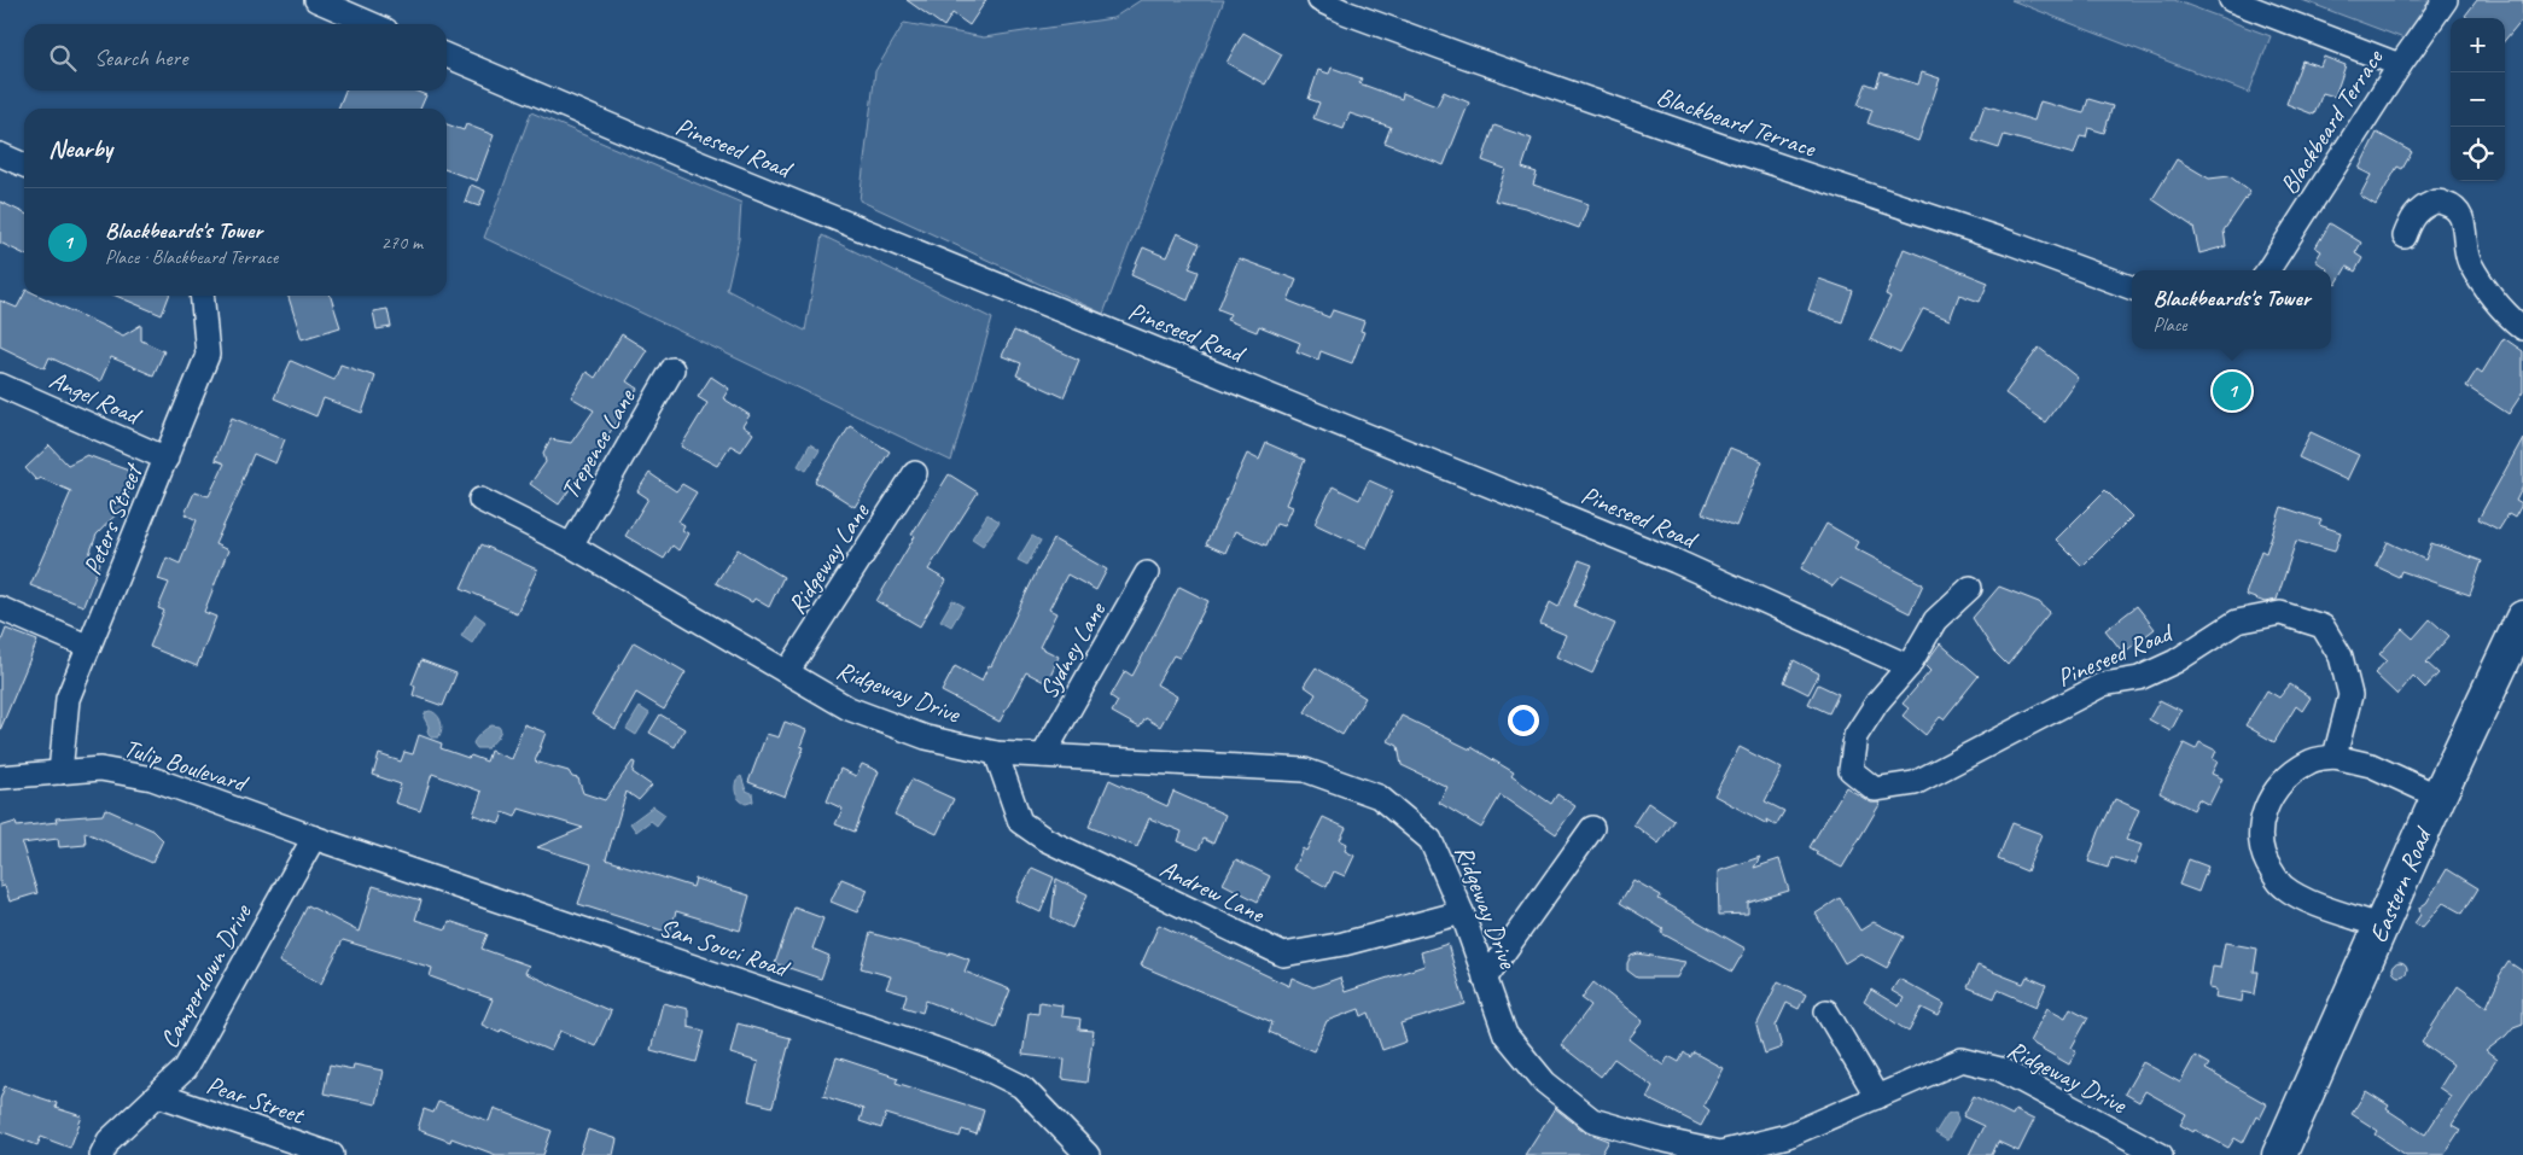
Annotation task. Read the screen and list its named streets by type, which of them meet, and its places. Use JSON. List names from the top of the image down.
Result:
{
  "streets": {
    "highway": ["Eastern Road"],
    "street": [
      "Blackbeard Terrace",
      "Pineseed Road",
      "Angel Road",
      "Trepence Lane",
      "Peters Street",
      "Ridgeway Lane",
      "Sydney Lane",
      "Ridgeway Drive",
      "Tulip Boulevard",
      "Andrew Lane",
      "San Souci Road",
      "Camperdown Drive",
      "Pear Street"
    ]
  },
  "crossings": [
    ["Pineseed Road", "Eastern Road"],
    ["Angel Road", "Peters Street"],
    ["Trepence Lane", "Ridgeway Drive"],
    ["Peters Street", "Tulip Boulevard"],
    ["Ridgeway Lane", "Ridgeway Drive"],
    ["Sydney Lane", "Ridgeway Drive"],
    ["Ridgeway Drive", "Andrew Lane"],
    ["Tulip Boulevard", "San Souci Road"],
    ["Tulip Boulevard", "Camperdown Drive"],
    ["San Souci Road", "Camperdown Drive"],
    ["Camperdown Drive", "Pear Street"]
  ],
  "page": {
    "map_buttons": ["+", "−"],
    "search": "Search here",
    "heading": "Nearby",
    "list": [
      {
        "mark": "1",
        "name": "Blackbeards's Tower",
        "note": "Place · Blackbeard Terrace",
        "value": "270 m"
      }
    ],
    "popup": ["Blackbeards's Tower", "Place"],
    "pins": "1"
  }
}
